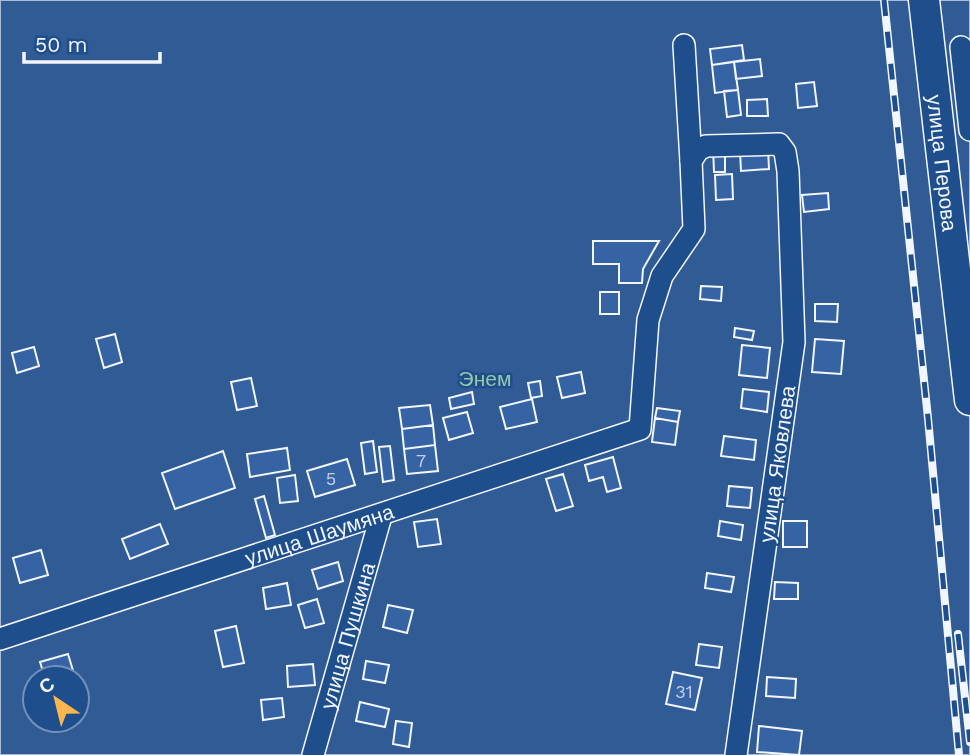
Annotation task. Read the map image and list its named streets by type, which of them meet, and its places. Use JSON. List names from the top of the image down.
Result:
{
  "streets": {
    "highway": ["улица Перова"],
    "street": ["улица Яковлева", "улица Шаумяна", "улица Пушкина"]
  },
  "crossings": [
    ["улица Яковлева", "улица Шаумяна"],
    ["улица Шаумяна", "улица Пушкина"]
  ],
  "parks": ["Энем"],
  "house_numbers": ["7", "5", "31"],
  "scale_bar": "50 m",
  "north": "top left"
}
